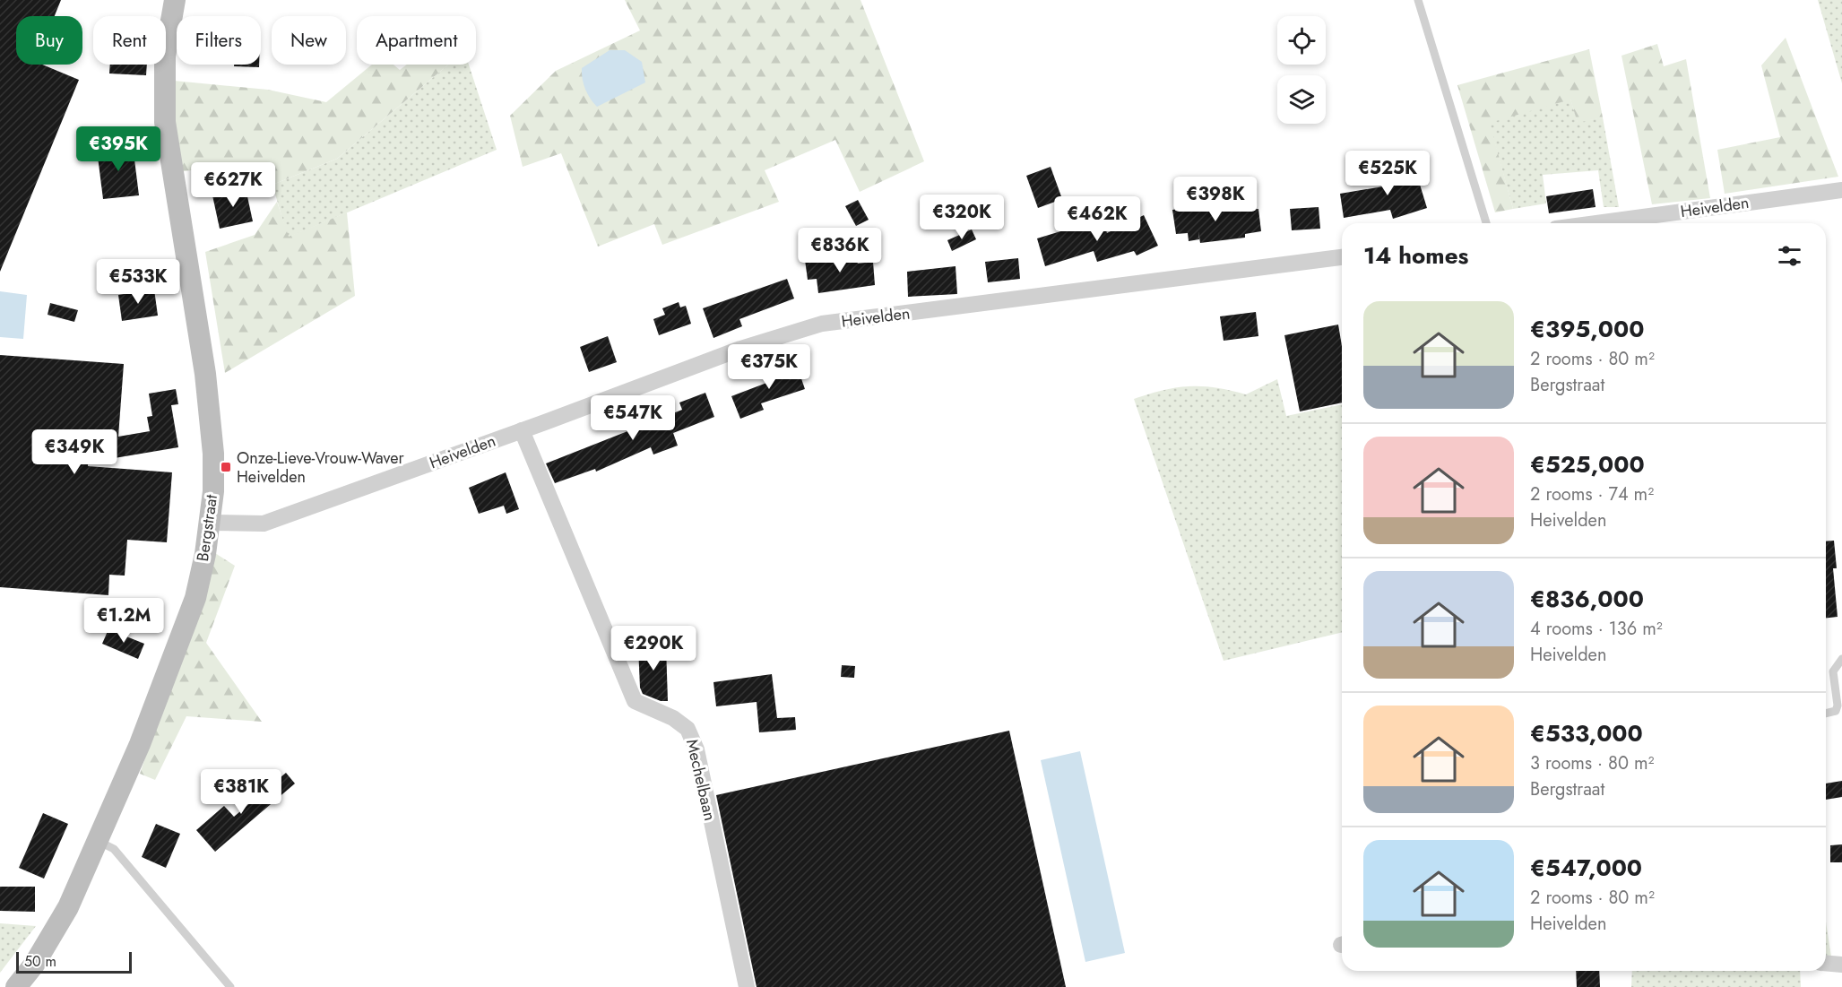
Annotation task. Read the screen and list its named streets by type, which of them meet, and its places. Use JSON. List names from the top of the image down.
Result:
{
  "streets": {
    "street": ["Heivelden", "Bergstraat", "Mechelbaan"]
  },
  "crossings": [
    ["Heivelden", "Bergstraat"],
    ["Heivelden", "Mechelbaan"]
  ],
  "places": {
    "transit": ["Onze-Lieve-Vrouw-Waver Heivelden"]
  },
  "scale_bar": "50 m",
  "page": {
    "chip": [
      "Buy",
      "Rent",
      "Filters",
      "New",
      "Apartment"
    ],
    "price": [
      "€395K",
      "€525K",
      "€627K",
      "€398K",
      "€320K",
      "€462K",
      "€836K",
      "€533K",
      "€375K",
      "€547K",
      "€349K",
      "€1.2M",
      "€290K",
      "€381K"
    ],
    "heading": "14 homes",
    "list": [
      {
        "name": "€395,000",
        "note": "2 rooms · 80 m² · Bergstraat"
      },
      {
        "name": "€525,000",
        "note": "2 rooms · 74 m² · Heivelden"
      },
      {
        "name": "€836,000",
        "note": "4 rooms · 136 m² · Heivelden"
      },
      {
        "name": "€533,000",
        "note": "3 rooms · 80 m² · Bergstraat"
      },
      {
        "name": "€547,000",
        "note": "2 rooms · 80 m² · Heivelden"
      }
    ],
    "scale": "50 m"
  }
}
